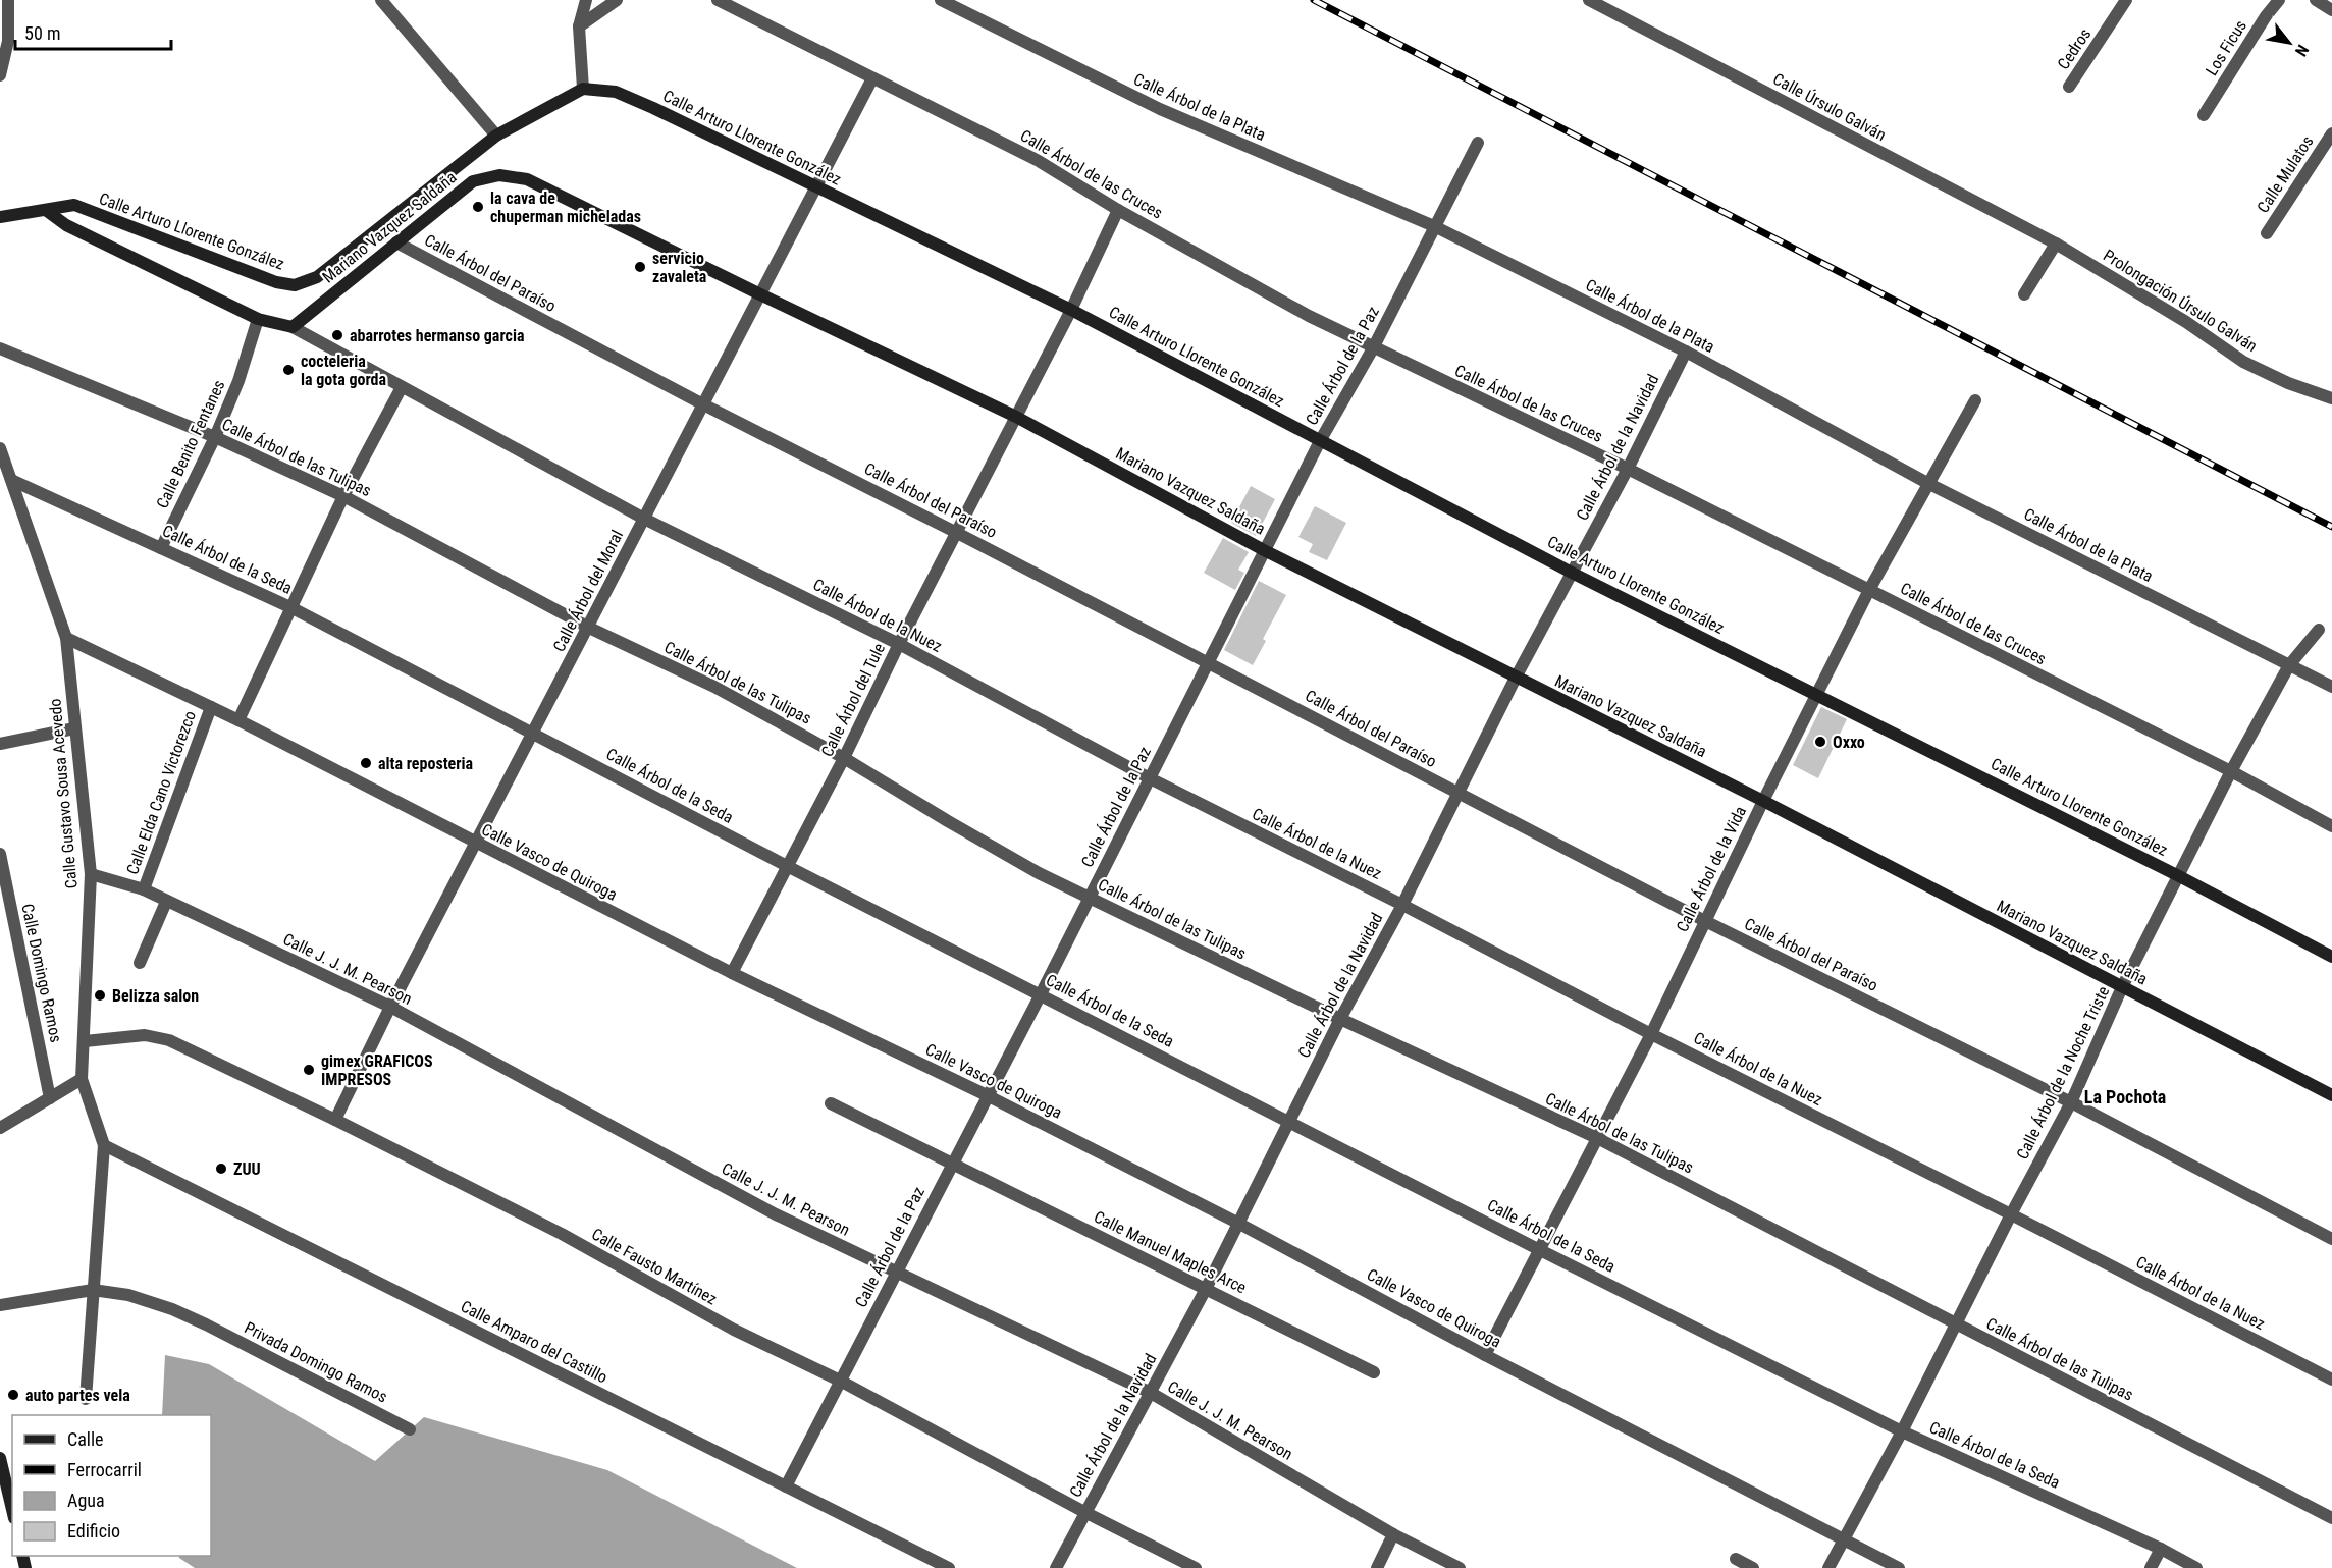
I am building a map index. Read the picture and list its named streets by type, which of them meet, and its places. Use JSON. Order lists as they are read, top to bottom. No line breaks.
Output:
{"streets":{"street":["Los Ficus","Cedros","Calle Árbol de la Plata","Calle Úrsulo Galván","Calle Arturo Llorente González","Calle Árbol de las Cruces","Calle Mulatos","Mariano Vazquez Saldaña","Calle Árbol del Paraíso","Prolongación Úrsulo Galván","Calle Árbol de la Paz","Calle Benito Fentanes","Calle Árbol de la Navidad","Calle Árbol de las Tulipas","Calle Árbol de la Seda","Calle Árbol del Moral","Calle Árbol de la Nuez","Calle Árbol del Tule","Calle Elda Cano Victorezco","Calle Gustavo Sousa Acevedo","Calle Vasco de Quiroga","Calle Árbol de la Vida","Calle J. J. M. Pearson","Calle Domingo Ramos","Calle Árbol de la Noche Triste","Calle Manuel Maples Arce","Calle Fausto Martínez","Calle Amparo del Castillo","Privada Domingo Ramos"]},"crossings":[["Calle Árbol de la Plata","Calle Árbol de la Paz"],["Calle Árbol de la Plata","Calle Árbol de la Navidad"],["Calle Árbol de la Plata","Calle Árbol de la Vida"],["Calle Árbol de la Plata","Calle Árbol de la Noche Triste"],["Calle Úrsulo Galván","Prolongación Úrsulo Galván"],["Calle Arturo Llorente González","Calle Árbol de la Paz"],["Calle Arturo Llorente González","Calle Árbol de la Navidad"],["Calle Arturo Llorente González","Calle Árbol del Moral"],["Calle Arturo Llorente González","Calle Árbol del Tule"],["Calle Arturo Llorente González","Calle Árbol de la Vida"],["Calle Arturo Llorente González","Calle Árbol de la Noche Triste"],["Calle Árbol de las Cruces","Calle Árbol de la Paz"],["Calle Árbol de las Cruces","Calle Árbol de la Navidad"],["Calle Árbol de las Cruces","Calle Árbol del Moral"],["Calle Árbol de las Cruces","Calle Árbol del Tule"],["Calle Árbol de las Cruces","Calle Árbol de la Vida"],["Calle Árbol de las Cruces","Calle Árbol de la Noche Triste"],["Mariano Vazquez Saldaña","Calle Árbol del Paraíso"],["Mariano Vazquez Saldaña","Calle Árbol de la Paz"],["Mariano Vazquez Saldaña","Calle Árbol de la Navidad"],["Mariano Vazquez Saldaña","Calle Árbol del Moral"],["Mariano Vazquez Saldaña","Calle Árbol de la Nuez"],["Mariano Vazquez Saldaña","Calle Árbol del Tule"],["Mariano Vazquez Saldaña","Calle Árbol de la Vida"],["Mariano Vazquez Saldaña","Calle Árbol de la Noche Triste"],["Calle Árbol del Paraíso","Calle Árbol de la Paz"],["Calle Árbol del Paraíso","Calle Árbol de la Navidad"],["Calle Árbol del Paraíso","Calle Árbol del Moral"],["Calle Árbol del Paraíso","Calle Árbol del Tule"],["Calle Árbol del Paraíso","Calle Árbol de la Vida"],["Calle Árbol del Paraíso","Calle Árbol de la Noche Triste"],["Calle Árbol de la Paz","Calle Árbol de las Tulipas"],["Calle Árbol de la Paz","Calle Árbol de la Seda"],["Calle Árbol de la Paz","Calle Árbol de la Nuez"],["Calle Árbol de la Paz","Calle Vasco de Quiroga"],["Calle Árbol de la Paz","Calle J. J. M. Pearson"],["Calle Árbol de la Paz","Calle Manuel Maples Arce"],["Calle Árbol de la Paz","Calle Fausto Martínez"],["Calle Árbol de la Paz","Calle Amparo del Castillo"],["Calle Benito Fentanes","Calle Árbol de las Tulipas"],["Calle Benito Fentanes","Calle Árbol de la Seda"],["Calle Árbol de la Navidad","Calle Árbol de las Tulipas"],["Calle Árbol de la Navidad","Calle Árbol de la Seda"],["Calle Árbol de la Navidad","Calle Árbol de la Nuez"],["Calle Árbol de la Navidad","Calle Vasco de Quiroga"],["Calle Árbol de la Navidad","Calle J. J. M. Pearson"],["Calle Árbol de la Navidad","Calle Manuel Maples Arce"],["Calle Árbol de la Navidad","Calle Fausto Martínez"],["Calle Árbol de las Tulipas","Calle Árbol del Moral"],["Calle Árbol de las Tulipas","Calle Árbol del Tule"],["Calle Árbol de las Tulipas","Calle Árbol de la Vida"],["Calle Árbol de las Tulipas","Calle Árbol de la Noche Triste"],["Calle Árbol de la Seda","Calle Árbol del Moral"],["Calle Árbol de la Seda","Calle Árbol del Tule"],["Calle Árbol de la Seda","Calle Gustavo Sousa Acevedo"],["Calle Árbol de la Seda","Calle Árbol de la Vida"],["Calle Árbol de la Seda","Calle Árbol de la Noche Triste"],["Calle Árbol del Moral","Calle Árbol de la Nuez"],["Calle Árbol del Moral","Calle Vasco de Quiroga"],["Calle Árbol del Moral","Calle J. J. M. Pearson"],["Calle Árbol del Moral","Calle Fausto Martínez"],["Calle Árbol de la Nuez","Calle Árbol del Tule"],["Calle Árbol de la Nuez","Calle Árbol de la Vida"],["Calle Árbol de la Nuez","Calle Árbol de la Noche Triste"],["Calle Árbol del Tule","Calle Vasco de Quiroga"],["Calle Elda Cano Victorezco","Calle Vasco de Quiroga"],["Calle Elda Cano Victorezco","Calle J. J. M. Pearson"],["Calle Gustavo Sousa Acevedo","Calle Vasco de Quiroga"],["Calle Gustavo Sousa Acevedo","Calle J. J. M. Pearson"],["Calle Gustavo Sousa Acevedo","Calle Fausto Martínez"],["Calle Gustavo Sousa Acevedo","Calle Amparo del Castillo"],["Calle Gustavo Sousa Acevedo","Privada Domingo Ramos"],["Calle Vasco de Quiroga","Calle Árbol de la Vida"],["Calle Vasco de Quiroga","Calle Árbol de la Noche Triste"]],"districts":["La Pochota"],"places":["la cava de chuperman micheladas","servicio zavaleta","abarrotes hermanso garcia","cocteleria la gota gorda","Oxxo","alta reposteria","Belizza salon","gimex GRAFICOS IMPRESOS","ZUU","auto partes vela"],"legend":["Calle","Ferrocarril","Agua","Edificio"],"scale_bar":"50 m","north":"bottom right"}
